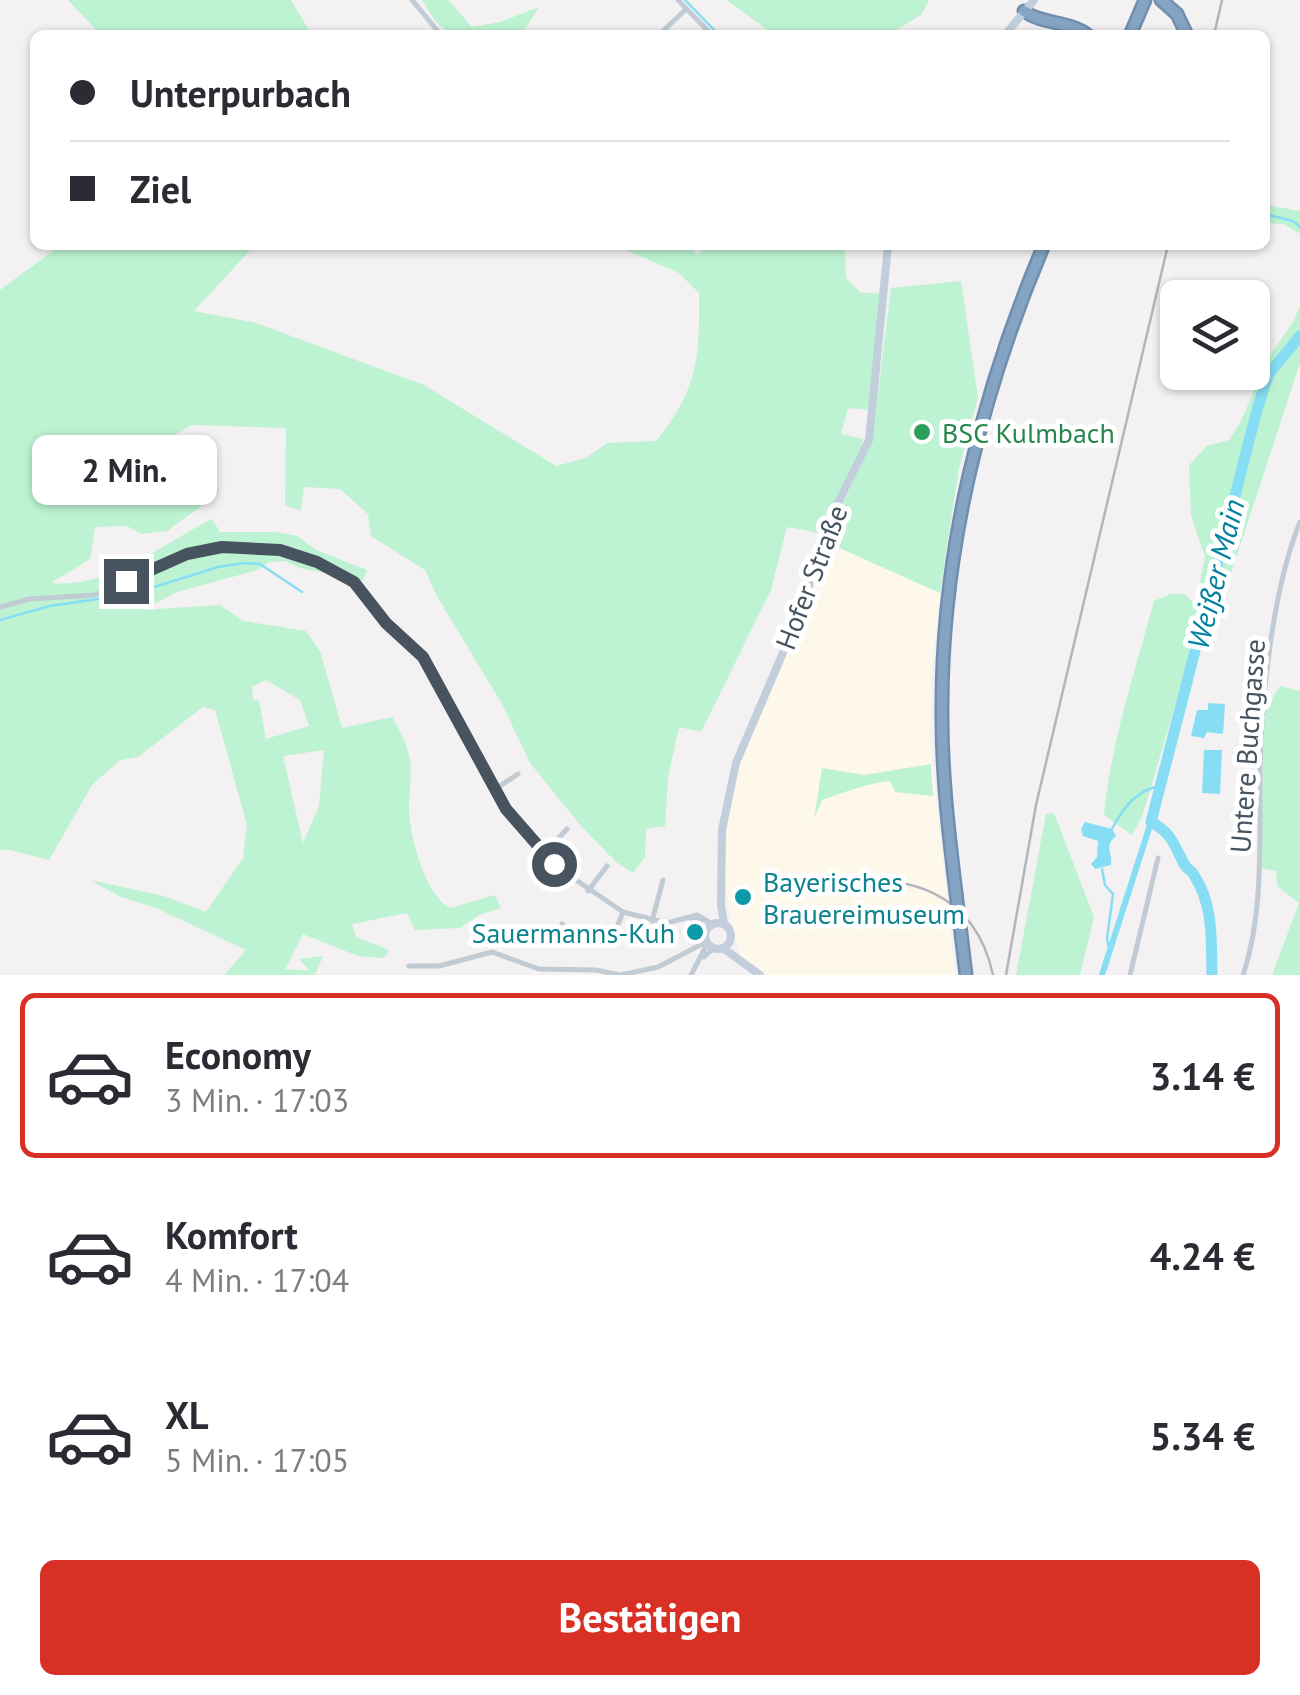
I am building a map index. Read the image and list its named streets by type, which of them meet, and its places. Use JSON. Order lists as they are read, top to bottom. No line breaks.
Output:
{"streets":{"street":["Hofer Straße","Untere Buchgasse"]},"water":["Weißer Main"],"places":["BSC Kulmbach","Bayerisches Brauereimuseum","Sauermanns-Kuh"],"page":{"banner":["Unterpurbach","Ziel"],"bubble":"2 Min.","list":[{"name":"Economy","note":"3 Min. · 17:03","value":"3.14 €"},{"name":"Komfort","note":"4 Min. · 17:04","value":"4.24 €"},{"name":"XL","note":"5 Min. · 17:05","value":"5.34 €"}],"buttons":"Bestätigen"}}
